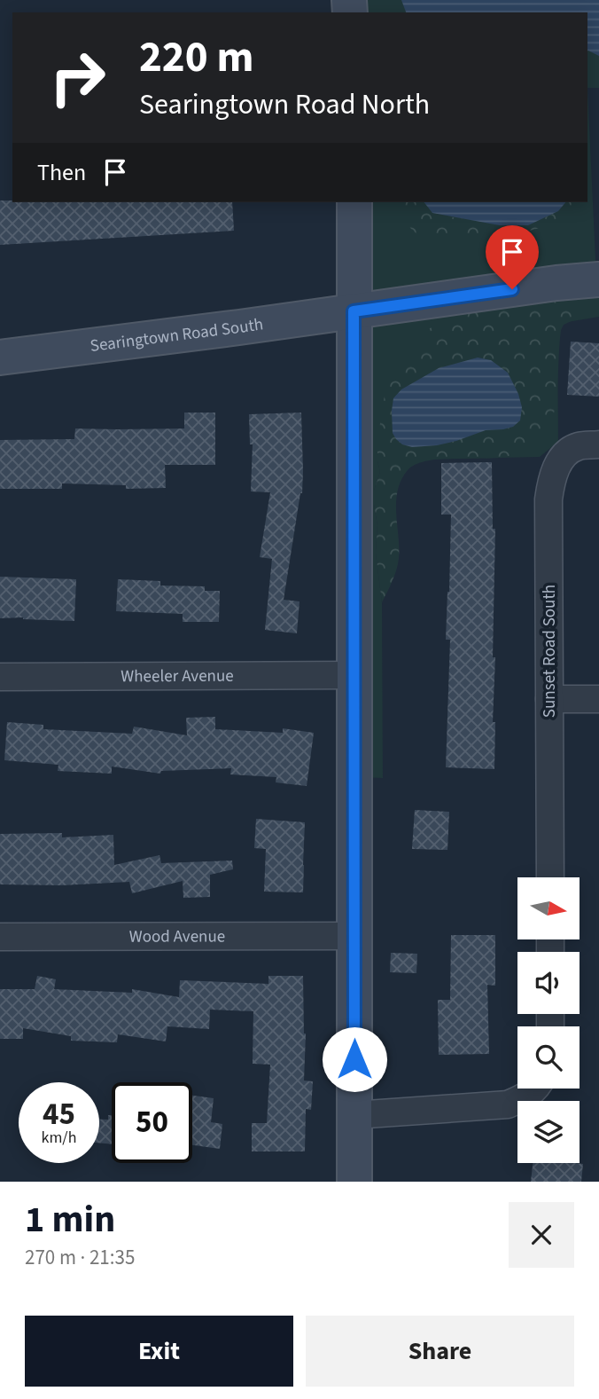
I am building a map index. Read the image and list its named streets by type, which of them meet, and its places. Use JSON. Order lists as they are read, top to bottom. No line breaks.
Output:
{"streets":{"main road":["Searingtown Road South"],"street":["Sunset Road South","Wheeler Avenue","Wood Avenue"]},"north":"right","page":{"turn":["220 m","Searingtown Road North"],"then":"Then","speed":"45 km/h","limit":"50","heading":["1 min","270 m · 21:35"],"buttons":["Exit","Share"]}}
